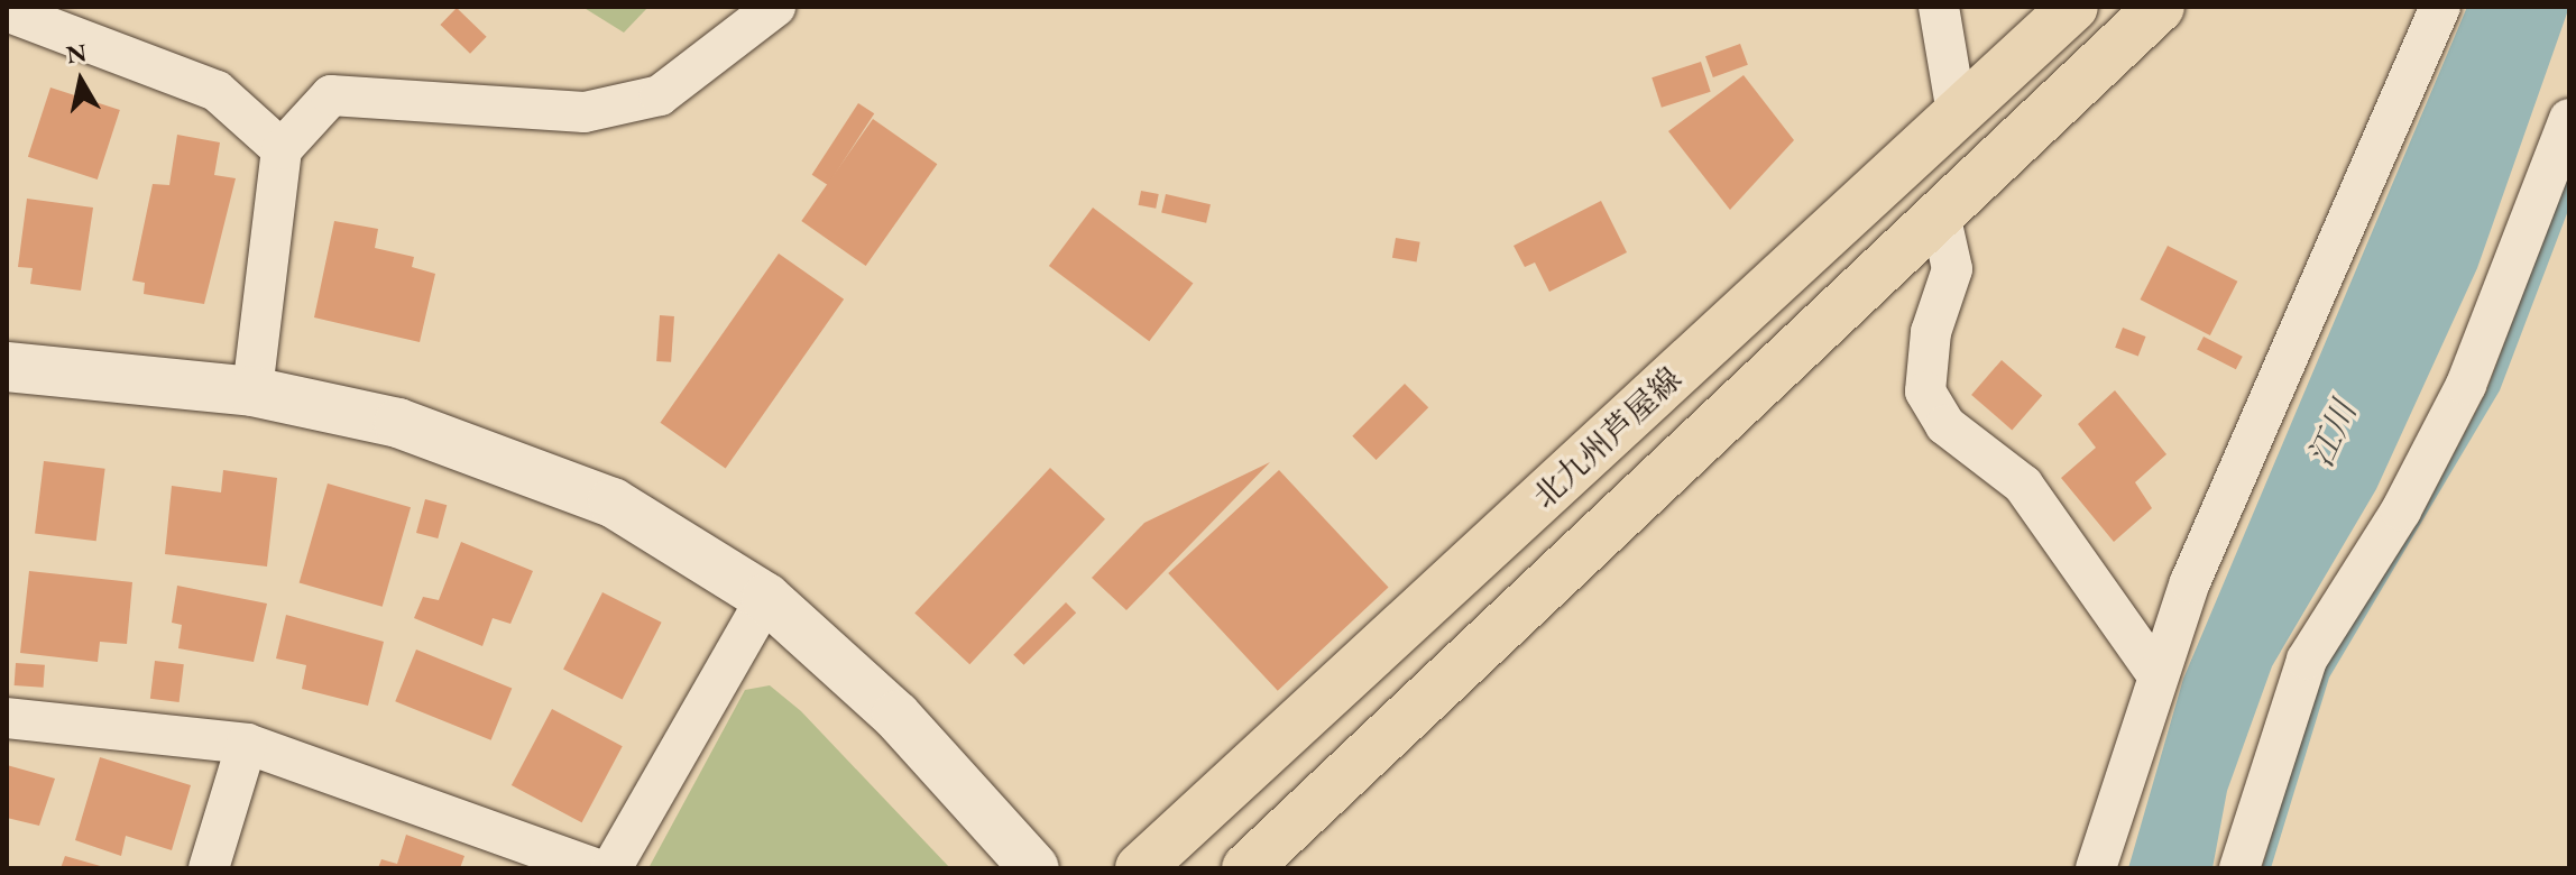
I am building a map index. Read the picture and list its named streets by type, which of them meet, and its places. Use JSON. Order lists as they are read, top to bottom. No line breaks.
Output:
{"streets":{"main road":["北九州芦屋線"]},"water":["江川"],"north":"top"}
